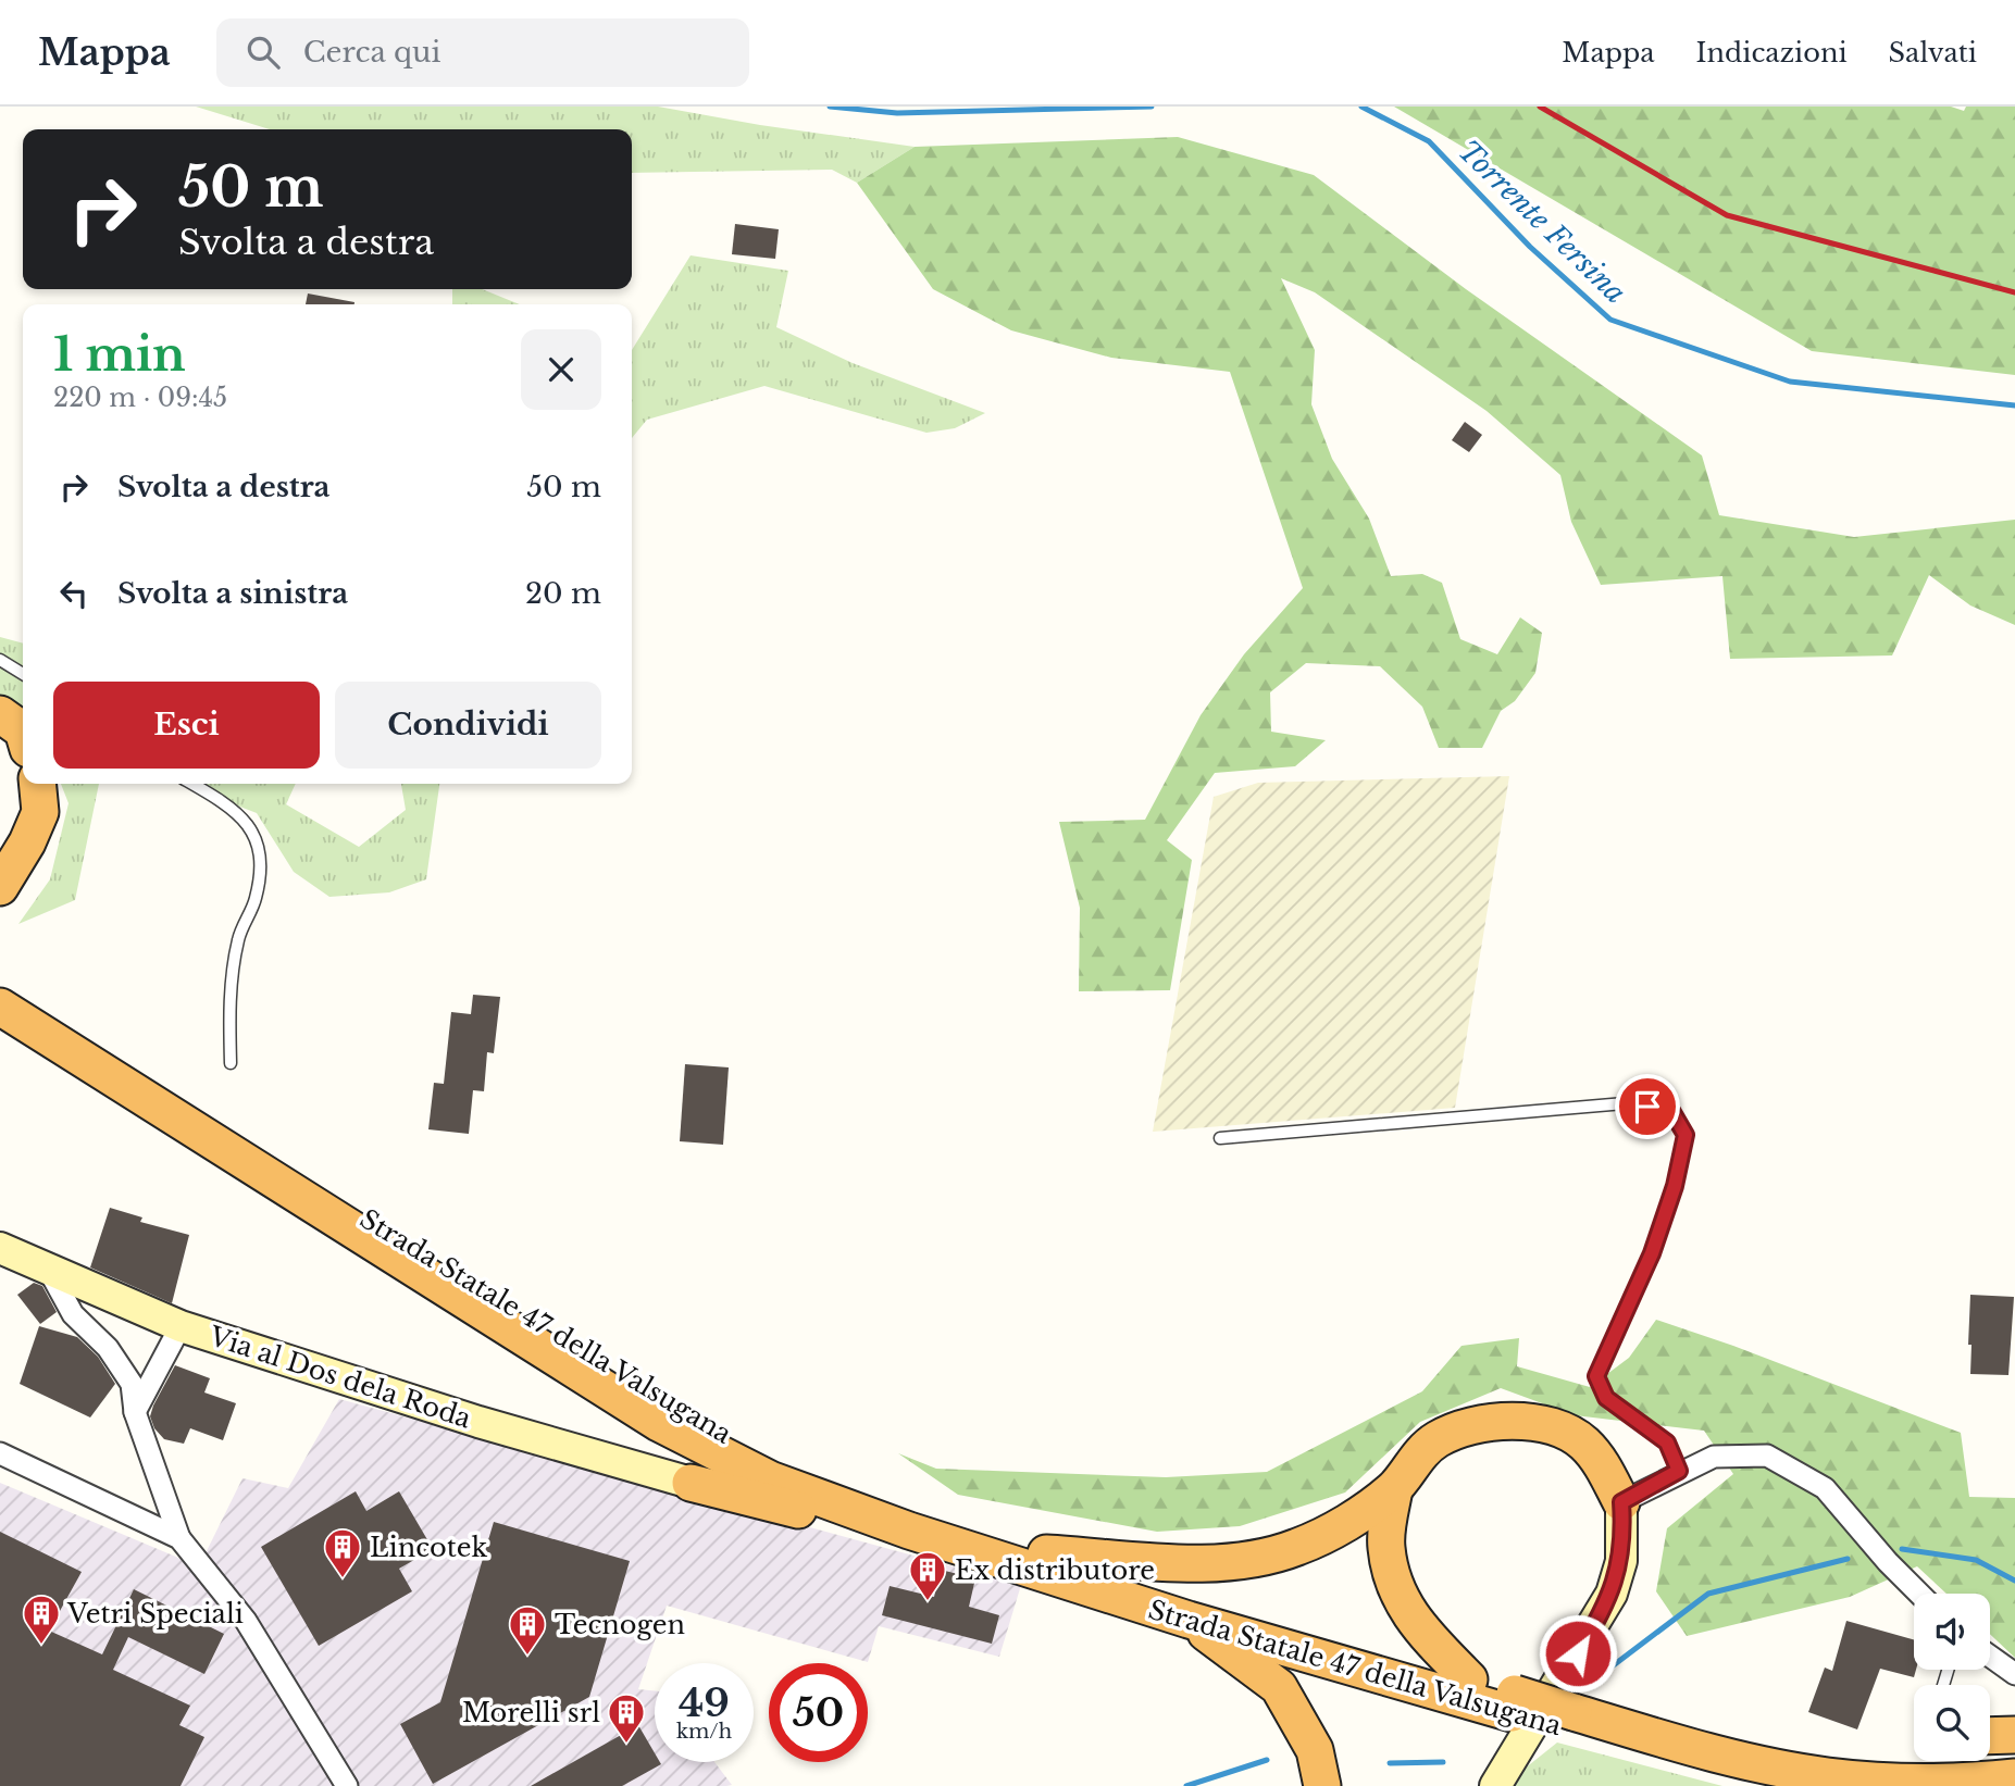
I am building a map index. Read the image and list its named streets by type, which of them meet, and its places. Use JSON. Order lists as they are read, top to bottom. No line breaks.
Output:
{"streets":{"highway":["Strada Statale 47 della Valsugana"],"main road":["Via al Dos dela Roda"]},"water":["Torrente Fersina"],"places":{"building":["Lincotek","Ex distributore","Vetri Speciali","Tecnogen","Morelli srl"]},"page":{"header":"Mappa","search":"Cerca qui","nav":["Mappa","Indicazioni","Salvati"],"turn":["50 m","Svolta a destra"],"heading":["1 min","220 m · 09:45"],"list":[{"name":"Svolta a destra","value":"50 m"},{"name":"Svolta a sinistra","value":"20 m"}],"buttons":["Esci","Condividi"],"speed":"49 km/h","limit":"50"}}
